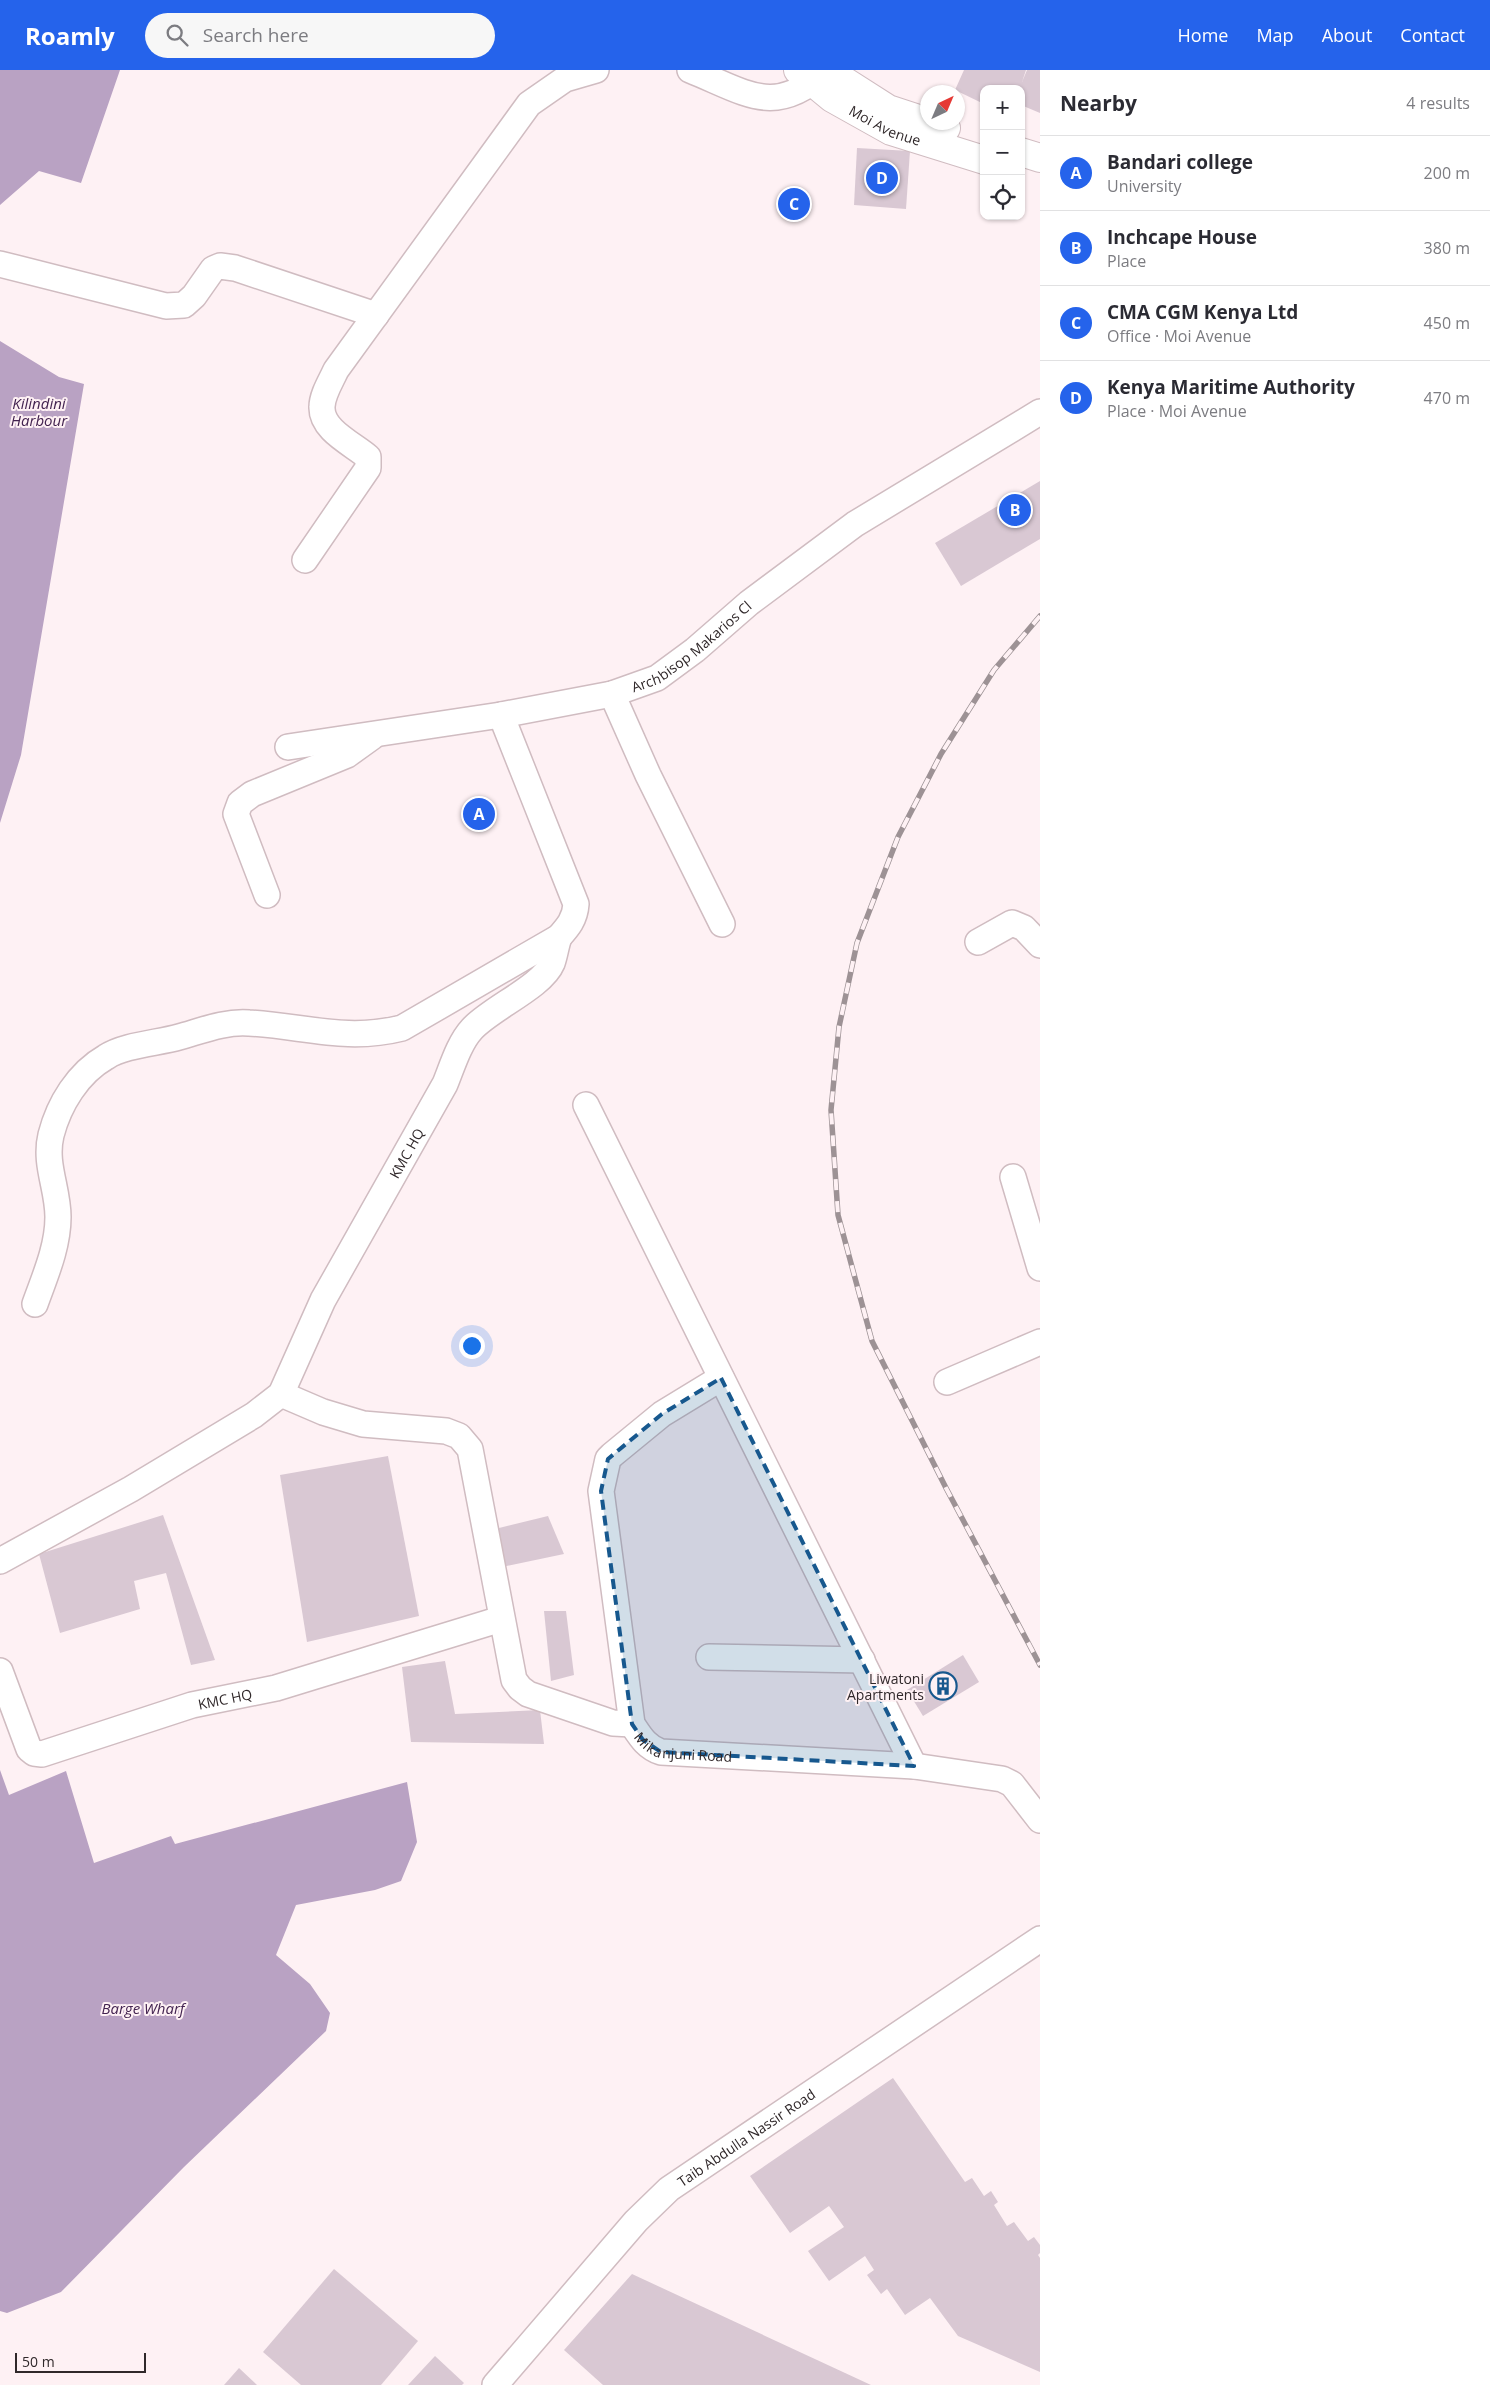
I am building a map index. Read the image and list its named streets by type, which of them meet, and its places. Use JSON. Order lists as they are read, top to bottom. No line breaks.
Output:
{"streets":{"main road":["Moi Avenue"],"street":["Archbisop Makarios Cl","KMC HQ","Mikanjuni Road","Taib Abdulla Nassir Road"]},"water":["Kilindini Harbour","Barge Wharf"],"places":{"building":["Liwatoni Apartments"]},"scale_bar":"50 m","north":"top right","page":{"header":"Roamly","search":"Search here","nav":["Home","Map","About","Contact"],"heading":["Nearby","4 results"],"map_buttons":["+","−"],"list":[{"mark":"A","name":"Bandari college","note":"University","value":"200 m"},{"mark":"B","name":"Inchcape House","note":"Place","value":"380 m"},{"mark":"C","name":"CMA CGM Kenya Ltd","note":"Office · Moi Avenue","value":"450 m"},{"mark":"D","name":"Kenya Maritime Authority","note":"Place · Moi Avenue","value":"470 m"}],"pins":["D","C","B","A"],"scale":"50 m"}}
